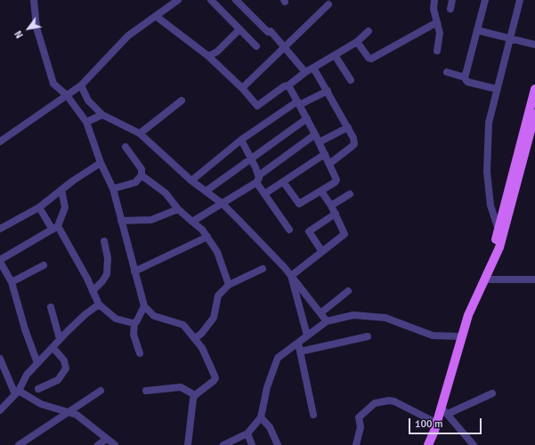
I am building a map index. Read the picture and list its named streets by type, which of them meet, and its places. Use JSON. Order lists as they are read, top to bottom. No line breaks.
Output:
{"scale_bar":"100 m","north":"bottom left"}
